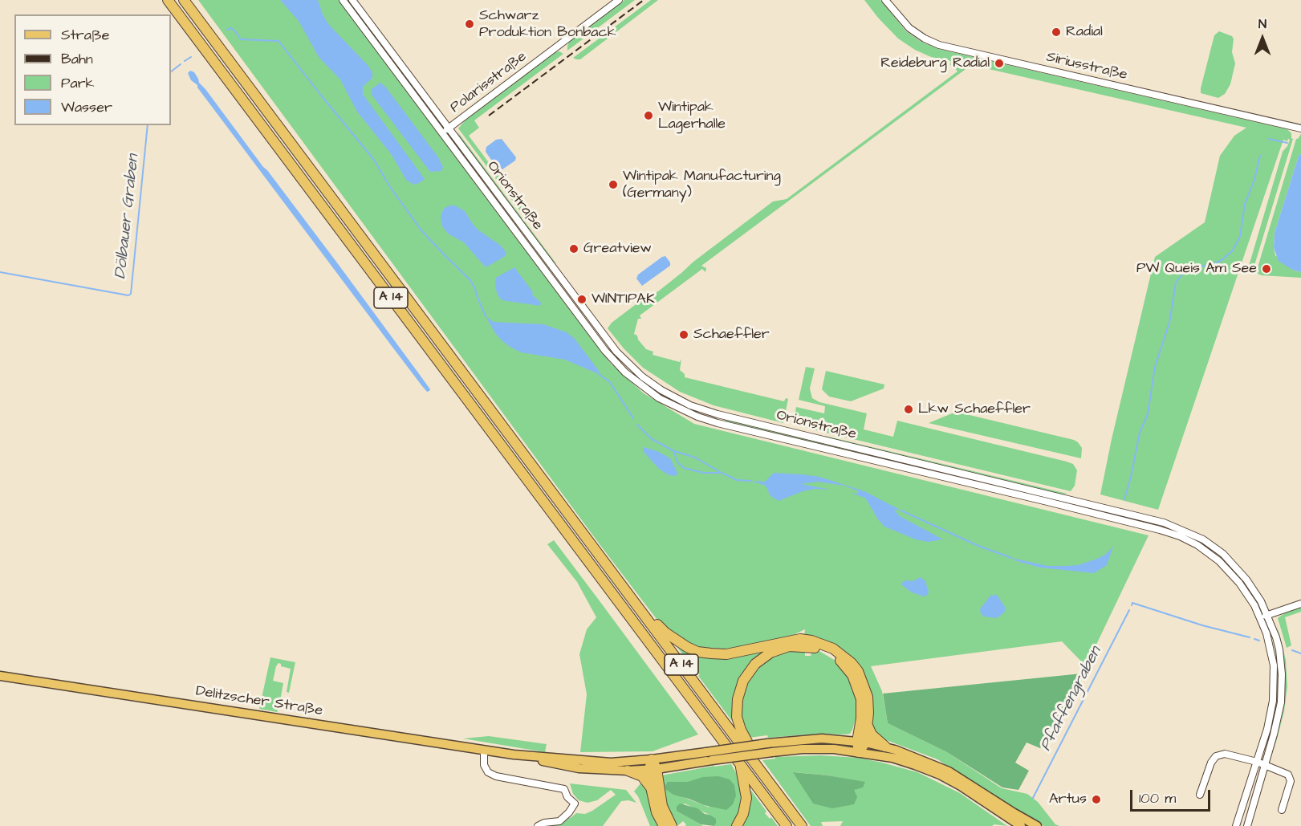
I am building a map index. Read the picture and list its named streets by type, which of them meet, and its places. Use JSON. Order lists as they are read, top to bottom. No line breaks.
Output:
{"streets":{"highway":["A 14"],"main road":["Delitzscher Straße"],"street":["Siriusstraße","Polarisstraße","Orionstraße"]},"crossings":[["Polarisstraße","Orionstraße"]],"water":["Dölbauer Graben","Pfaffengraben"],"places":["Schwarz Produktion Bonback","Radial","Reideburg Radial","Wintipak Lagerhalle","Wintipak Manufacturing (Germany)","Greatview","PW Queis Am See","WINTIPAK","Schaeffler","Lkw Schaeffler","Artus"],"legend":["Straße","Bahn","Park","Wasser"],"scale_bar":"100 m","north":"top"}
